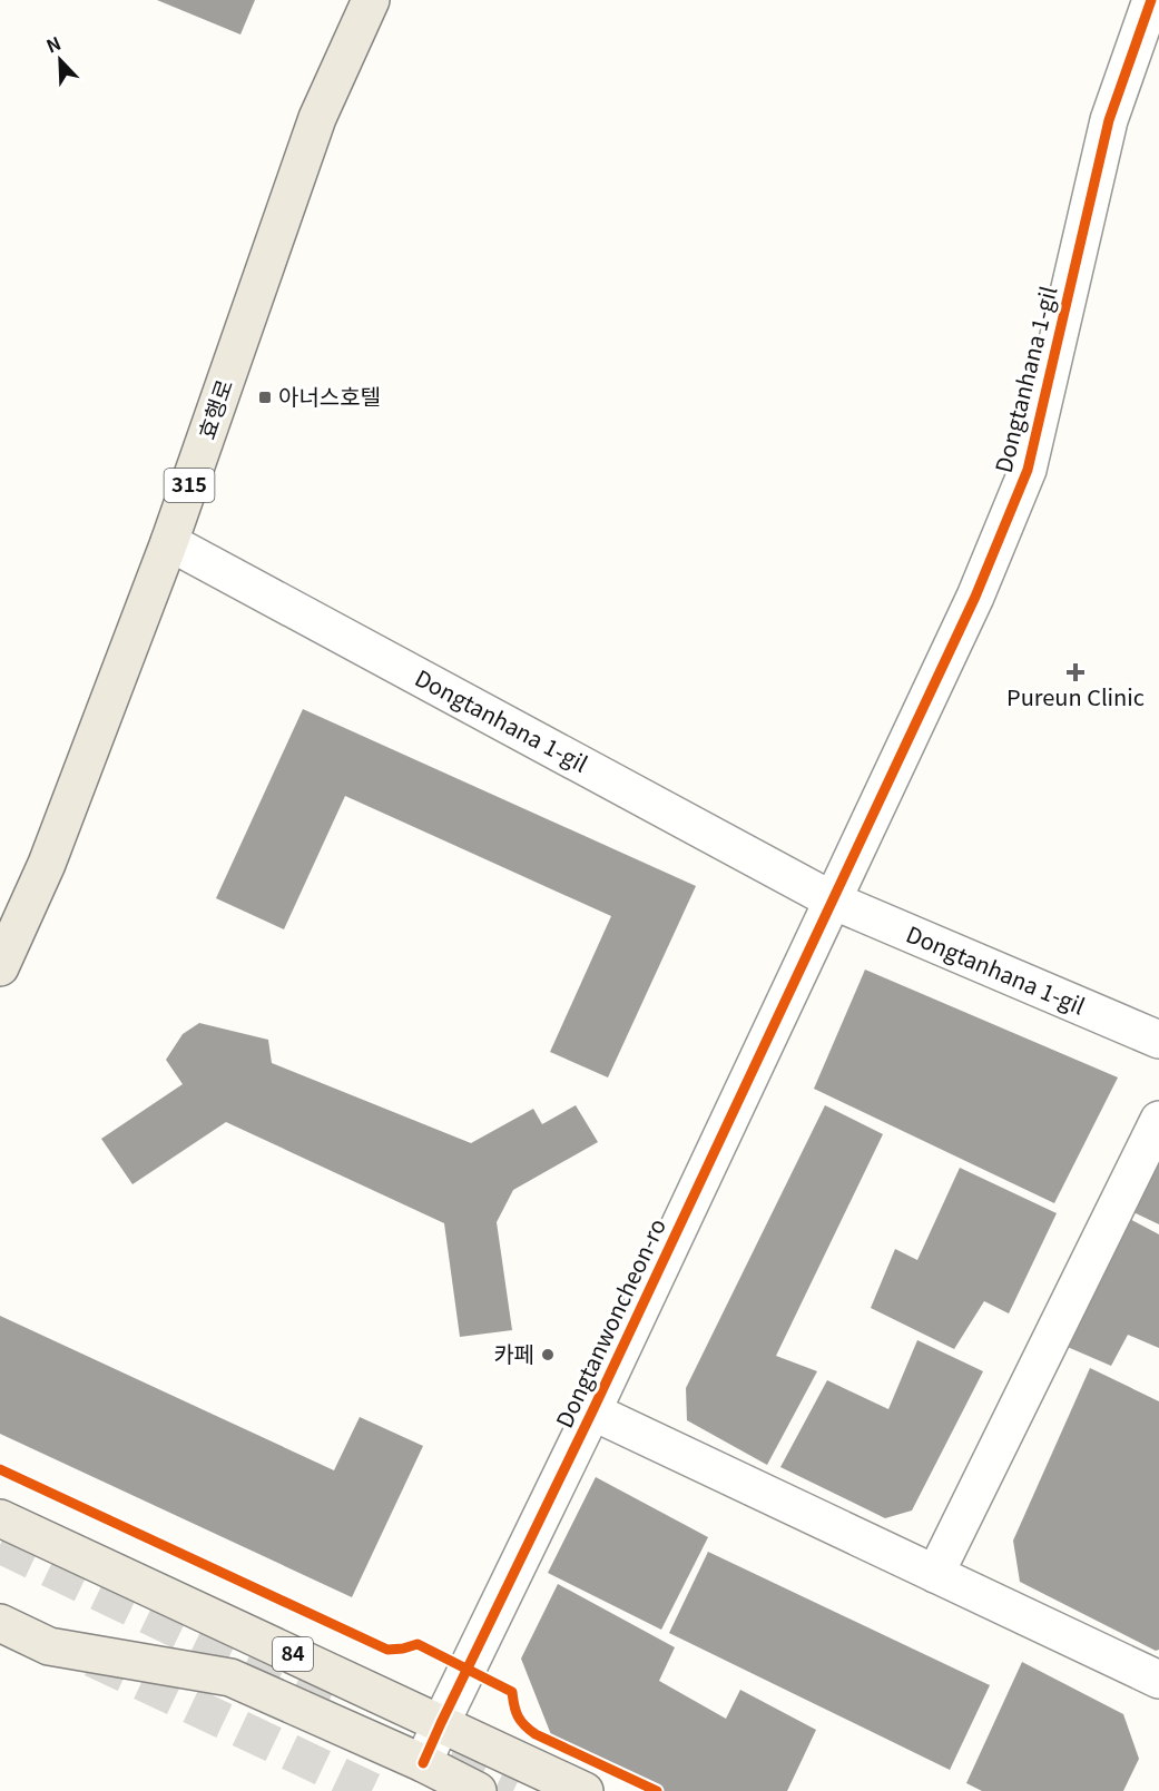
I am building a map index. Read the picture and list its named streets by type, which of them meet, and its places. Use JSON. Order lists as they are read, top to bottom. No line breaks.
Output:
{"streets":{"main road":["효행로","315","84"],"street":["Dongtanhana 1-gil","Dongtanwoncheon-ro"]},"crossings":[["Dongtanhana 1-gil","효행로"],["Dongtanhana 1-gil","Dongtanwoncheon-ro"],["Dongtanwoncheon-ro","84"]],"places":{"transit":["아너스호텔"],"health":["Pureun Clinic"],"other":["카페"]},"north":"top left"}
